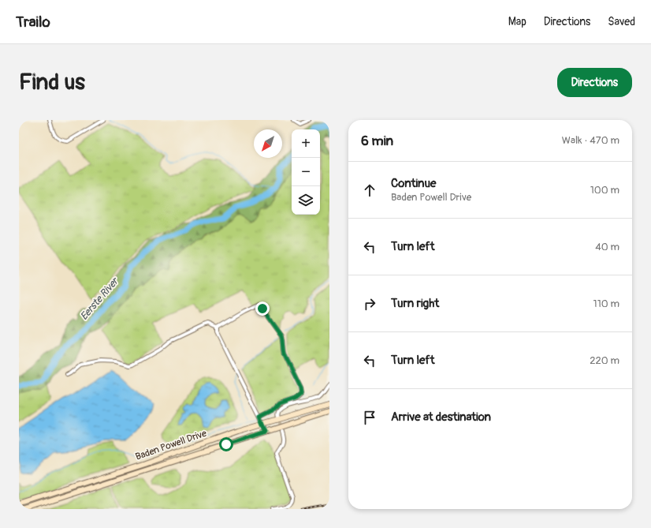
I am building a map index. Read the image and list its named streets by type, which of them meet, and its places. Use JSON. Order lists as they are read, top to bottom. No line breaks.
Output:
{"streets":{"main road":["Baden Powell Drive"]},"water":["Eerste River"],"north":"bottom left","page":{"header":"Trailo","nav":["Map","Directions","Saved"],"buttons":"Directions","title":"Find us","heading":["6 min","Walk · 470 m"],"map_buttons":["+","−"],"list":[["Continue","Baden Powell Drive","100 m"],["Turn left","40 m"],["Turn right","110 m"],["Turn left","220 m"],"Arrive at destination"]}}
